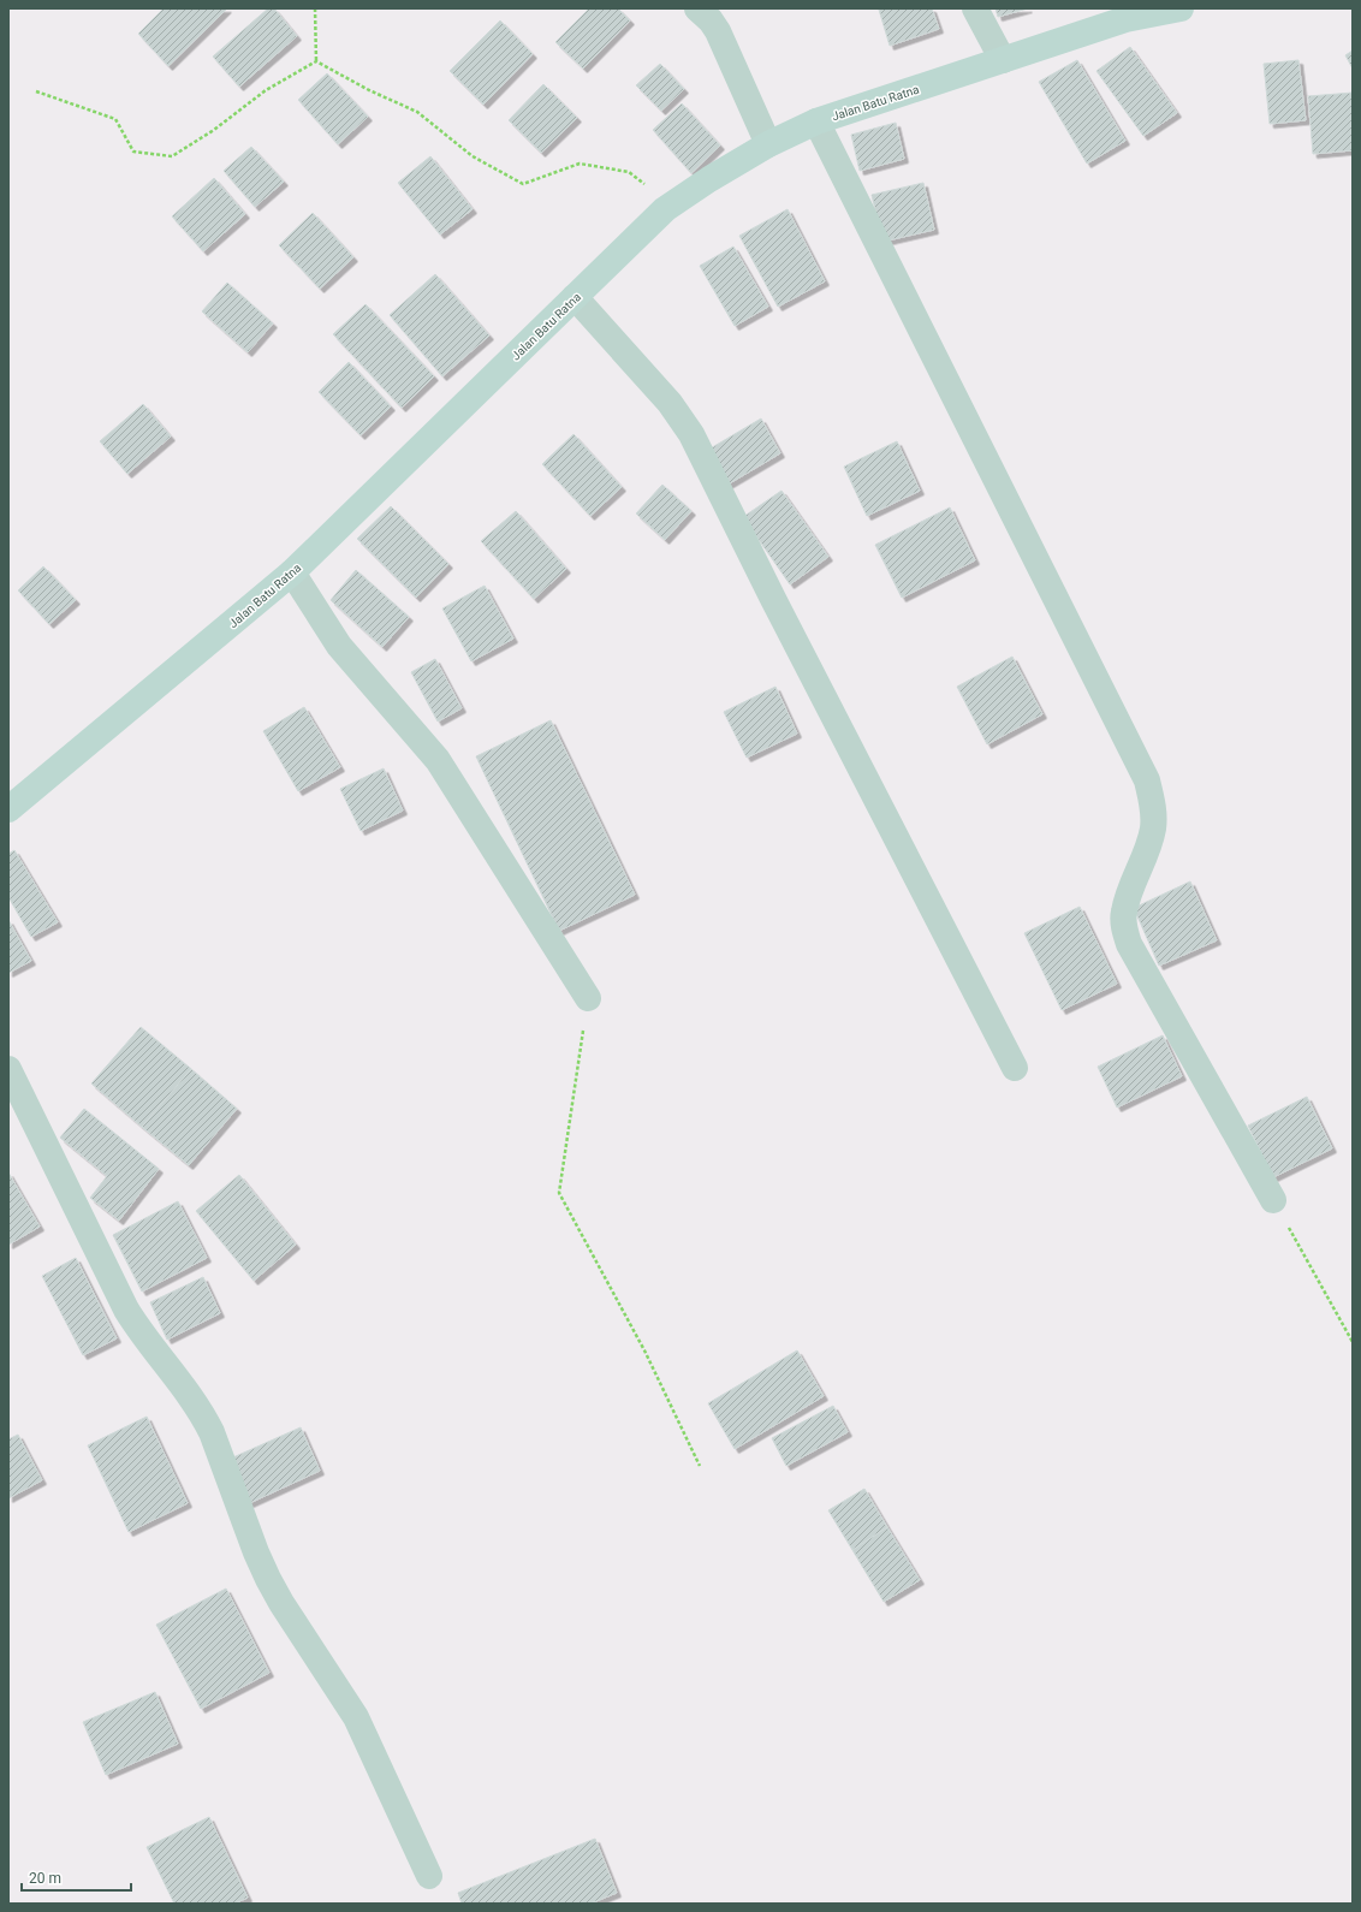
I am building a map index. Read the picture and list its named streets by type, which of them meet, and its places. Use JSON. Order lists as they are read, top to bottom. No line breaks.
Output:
{"streets":{"street":["Jalan Batu Ratna"]},"scale_bar":"20 m"}
